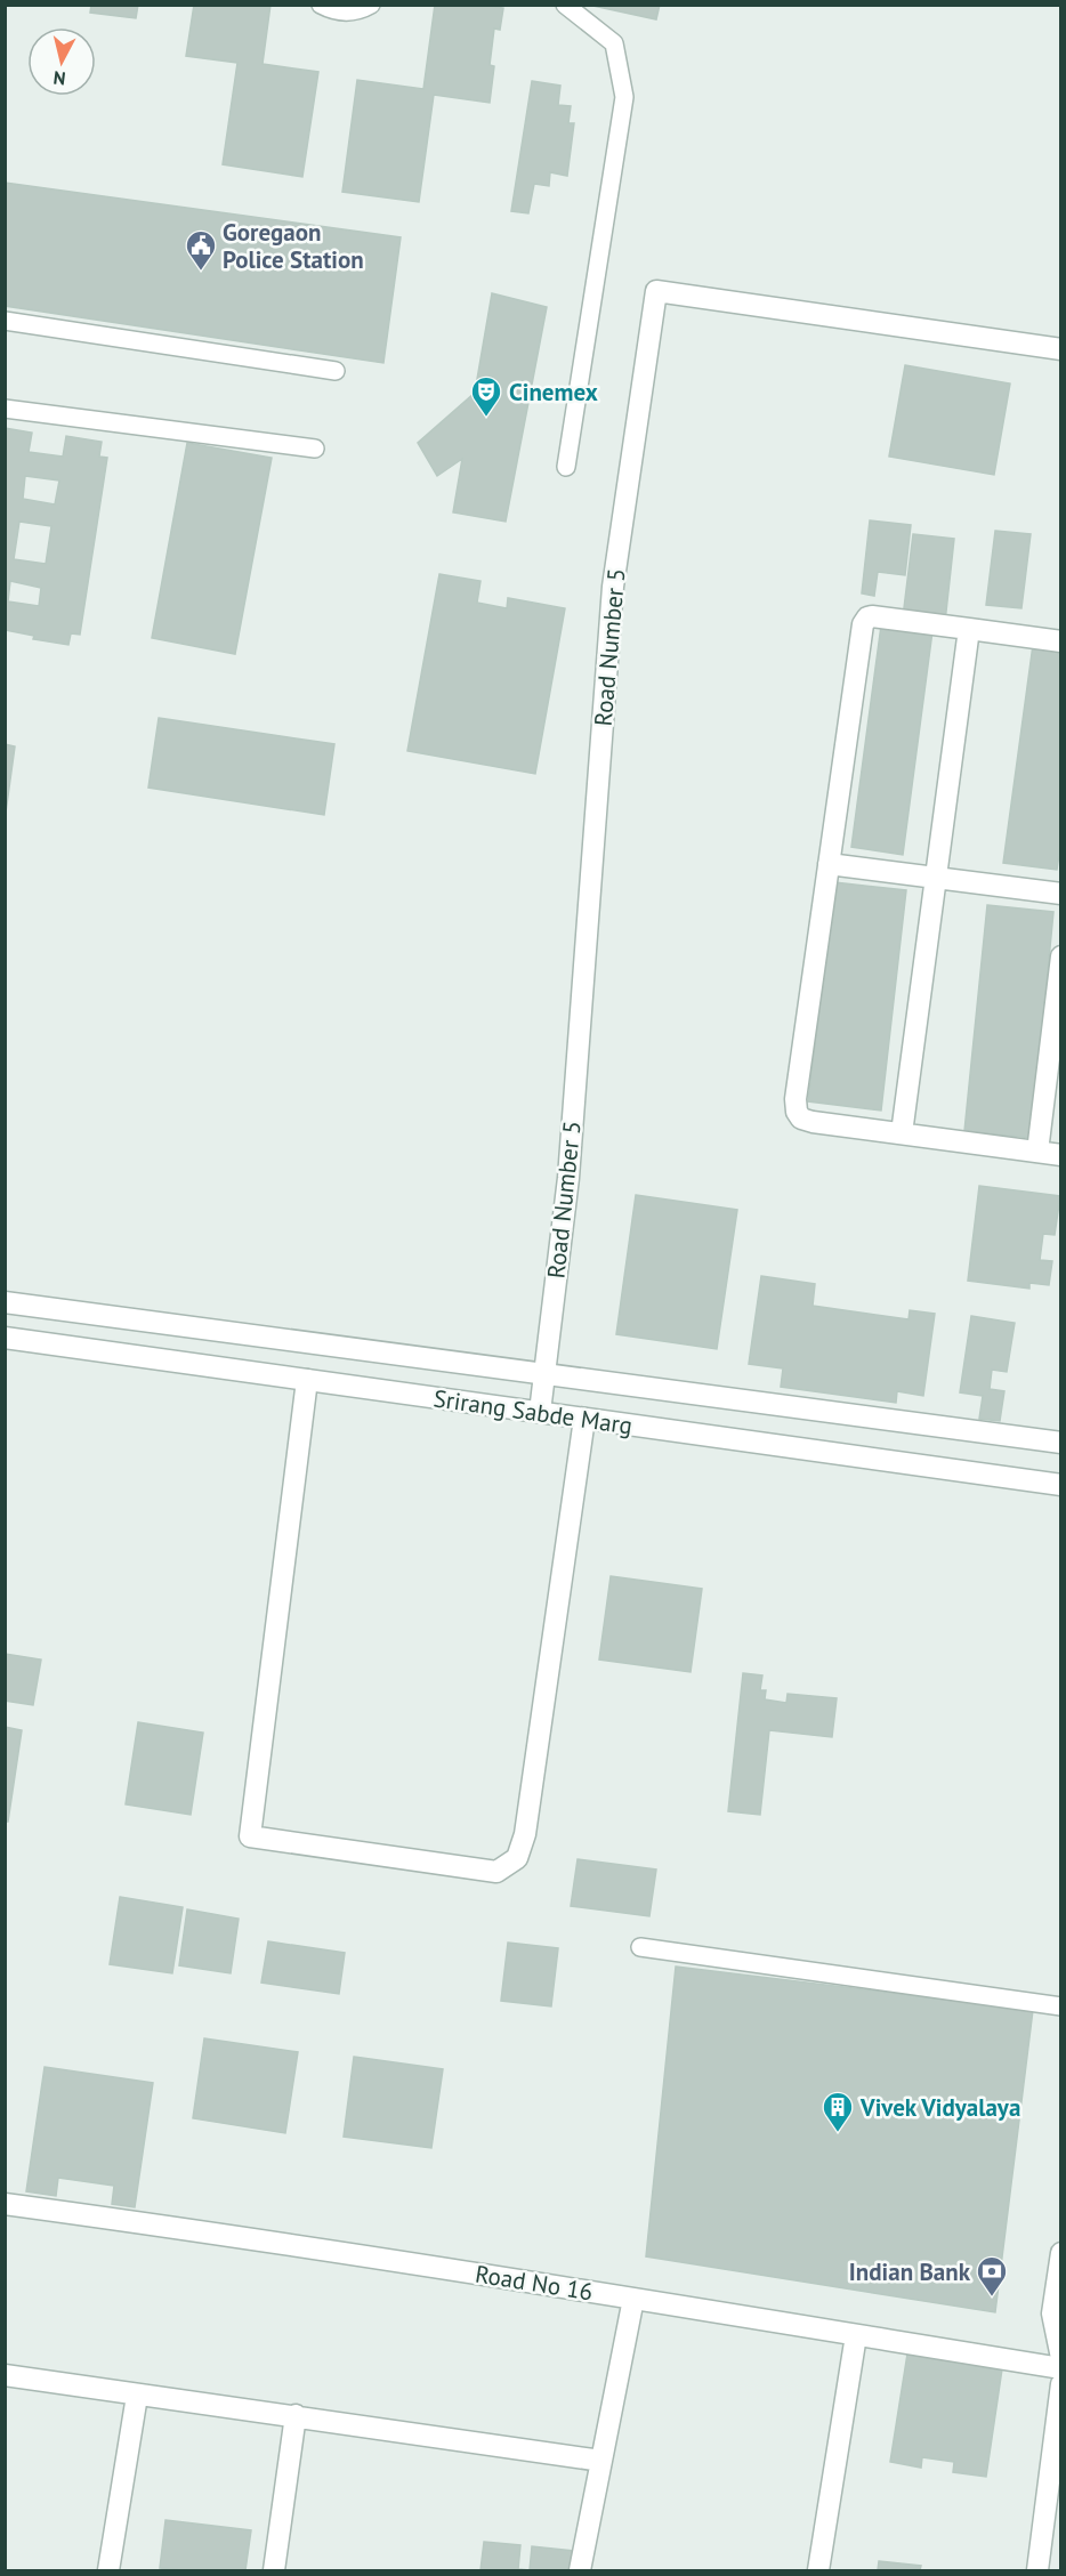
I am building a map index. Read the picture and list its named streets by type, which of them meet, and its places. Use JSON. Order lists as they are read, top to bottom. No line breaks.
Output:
{"streets":{"street":["Road Number 5","Srirang Sabde Marg","Road No 16"]},"crossings":[["Road Number 5","Srirang Sabde Marg"]],"places":{"public building":["Goregaon Police Station"],"theatre":["Cinemex"],"building":["Vivek Vidyalaya"],"bank":["Indian Bank"]},"north":"bottom"}
